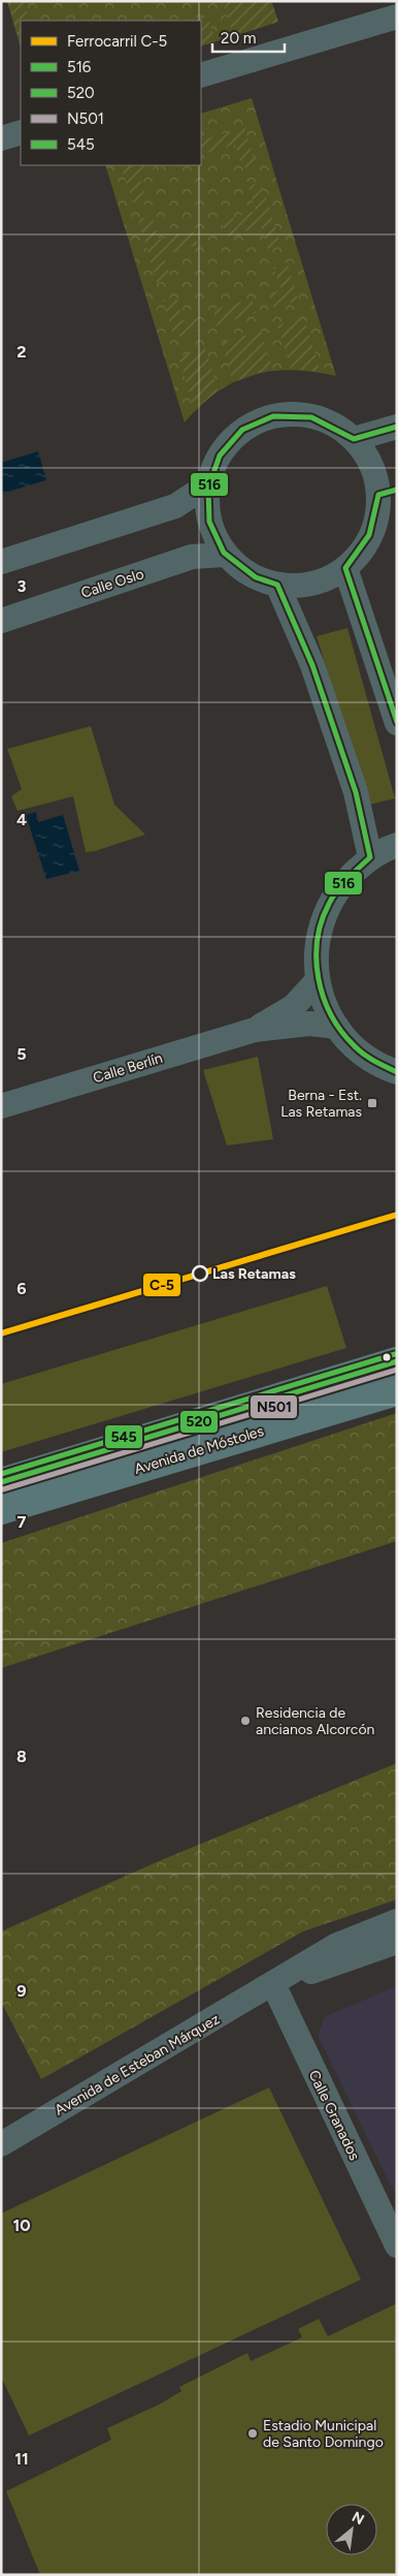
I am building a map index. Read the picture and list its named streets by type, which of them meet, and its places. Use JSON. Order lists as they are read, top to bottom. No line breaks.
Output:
{"streets":{"main road":["Avenida de Móstoles"],"street":["Calle Oslo","Calle Berlín","Avenida de Esteban Márquez","Calle Granados"]},"crossings":[["Avenida de Esteban Márquez","Calle Granados"]],"places":{"transit":["Berna - Est. Las Retamas"],"other":["Las Retamas","Residencia de ancianos Alcorcón","Estadio Municipal de Santo Domingo"]},"lines":["transit line 516","rail line C-5","transit line 545","transit line 520","transit line N501"],"legend":["Ferrocarril C-5","516","520","N501","545"],"scale_bar":"20 m","north":"top right","grid":{"rows":["2","3","4","5","6","7","8","9","10","11"]}}
